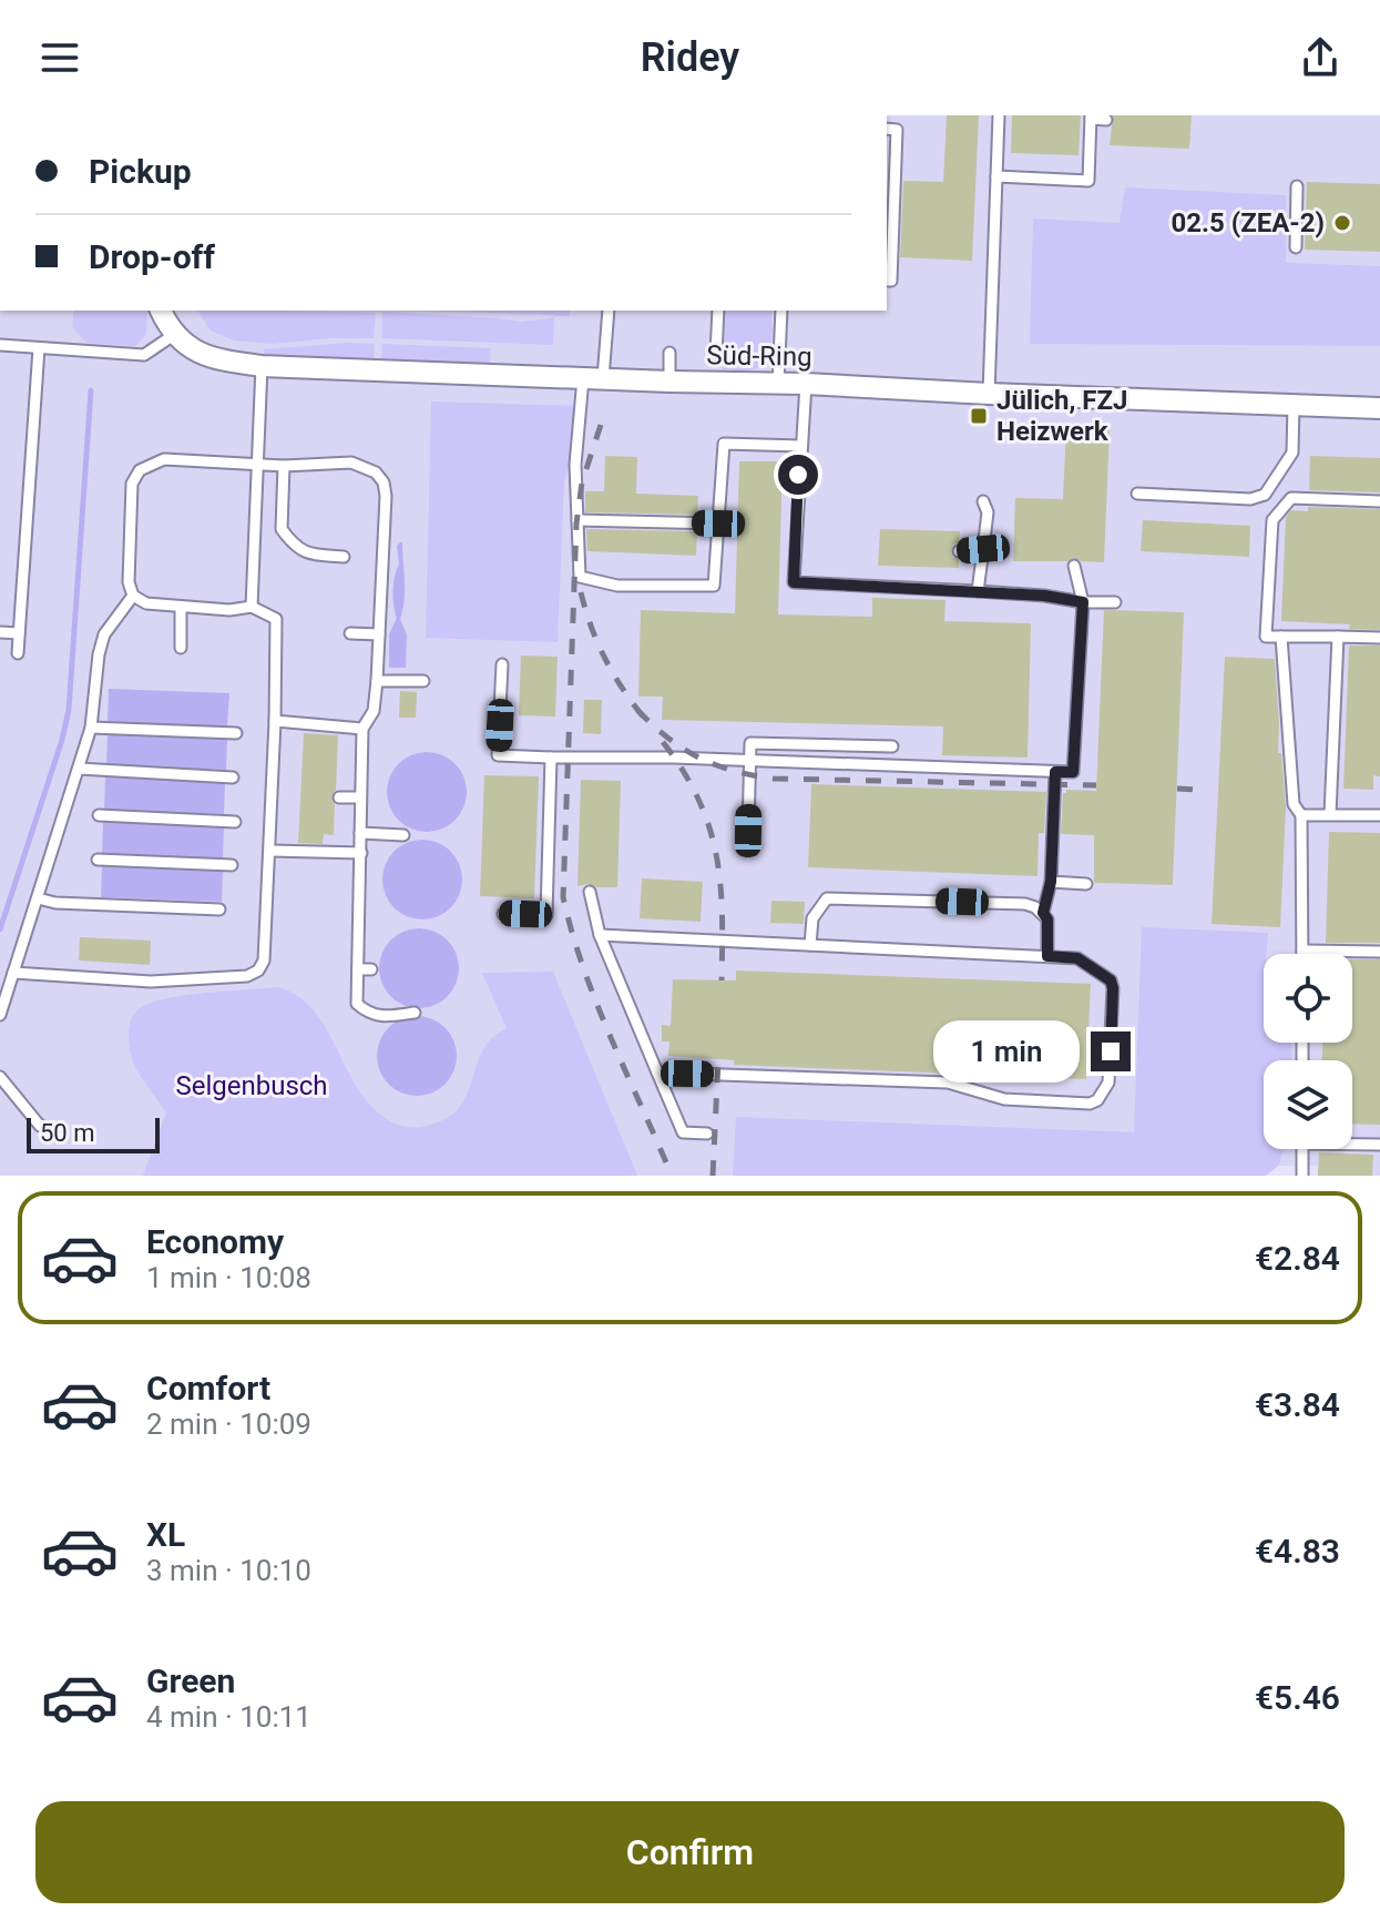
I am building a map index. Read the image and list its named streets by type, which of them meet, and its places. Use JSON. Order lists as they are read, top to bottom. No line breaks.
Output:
{"streets":{"street":["Süd-Ring"]},"parks":["Selgenbusch"],"places":{"other":["02.5 (ZEA-2)"],"transit":["Jülich, FZJ Heizwerk"]},"scale_bar":"50 m","page":{"header":"Ridey","banner":["Pickup","Drop-off"],"bubble":"1 min","scale":"50 m","list":[{"name":"Economy","note":"1 min · 10:08","value":"€2.84"},{"name":"Comfort","note":"2 min · 10:09","value":"€3.84"},{"name":"XL","note":"3 min · 10:10","value":"€4.83"},{"name":"Green","note":"4 min · 10:11","value":"€5.46"}],"buttons":"Confirm"}}
